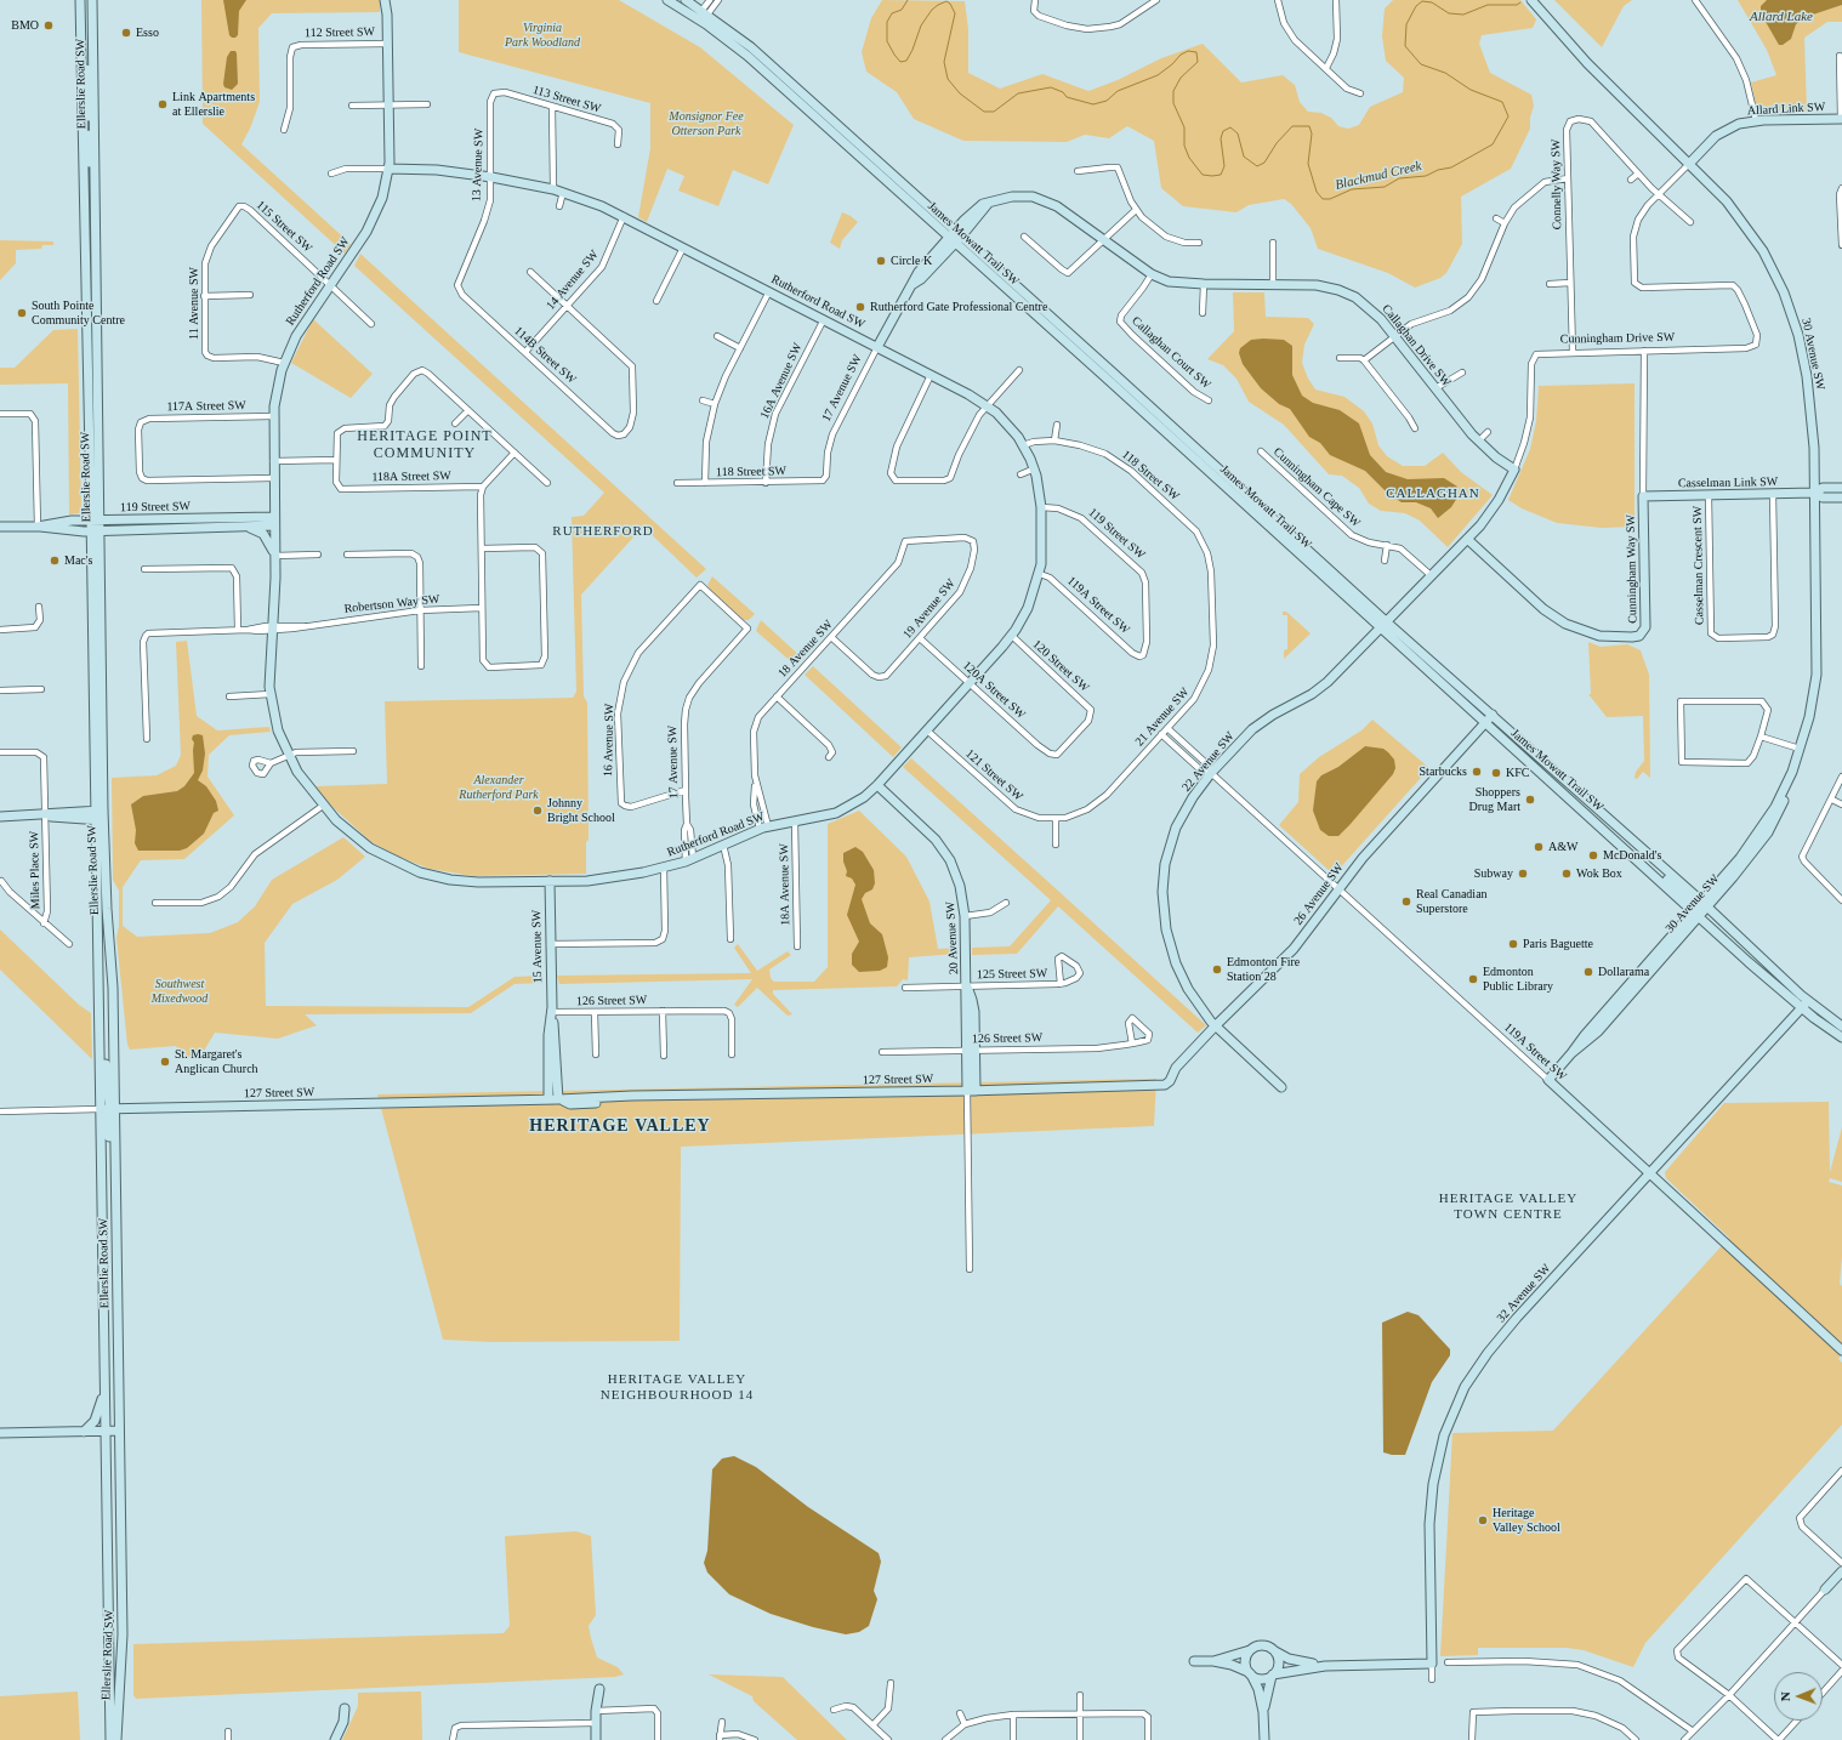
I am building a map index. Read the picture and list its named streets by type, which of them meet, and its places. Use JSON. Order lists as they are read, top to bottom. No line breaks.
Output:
{"streets":{"street":["112 Street SW","Ellerslie Road SW","113 Street SW","Allard Link SW","13 Avenue SW","Connelly Way SW","115 Street SW","James Mowatt Trail SW","14 Avenue SW","Rutherford Road SW","11 Avenue SW","Cunningham Drive SW","Callaghan Drive SW","Callaghan Court SW","30 Avenue SW","114B Street SW","16A Avenue SW","17 Avenue SW","117A Street SW","118 Street SW","118A Street SW","Casselman Link SW","Cunningham Cape SW","119 Street SW","Casselman Crescent SW","Cunningham Way SW","Robertson Way SW","119A Street SW","19 Avenue SW","18 Avenue SW","120 Street SW","120A Street SW","21 Avenue SW","16 Avenue SW","22 Avenue SW","121 Street SW","Miles Place SW","18A Avenue SW","26 Avenue SW","20 Avenue SW","15 Avenue SW","125 Street SW","126 Street SW","127 Street SW","32 Avenue SW"]},"crossings":[["112 Street SW","Rutherford Road SW"],["Ellerslie Road SW","119 Street SW"],["Ellerslie Road SW","127 Street SW"],["113 Street SW","13 Avenue SW"],["Allard Link SW","Cunningham Drive SW"],["Allard Link SW","30 Avenue SW"],["13 Avenue SW","Rutherford Road SW"],["13 Avenue SW","114B Street SW"],["Connelly Way SW","Cunningham Drive SW"],["115 Street SW","Rutherford Road SW"],["115 Street SW","11 Avenue SW"],["James Mowatt Trail SW","Cunningham Drive SW"],["James Mowatt Trail SW","Callaghan Drive SW"],["James Mowatt Trail SW","30 Avenue SW"],["James Mowatt Trail SW","17 Avenue SW"],["James Mowatt Trail SW","22 Avenue SW"],["James Mowatt Trail SW","26 Avenue SW"],["James Mowatt Trail SW","32 Avenue SW"],["14 Avenue SW","Rutherford Road SW"],["14 Avenue SW","114B Street SW"],["Rutherford Road SW","11 Avenue SW"],["Rutherford Road SW","16A Avenue SW"],["Rutherford Road SW","17 Avenue SW"],["Rutherford Road SW","117A Street SW"],["Rutherford Road SW","118 Street SW"],["Rutherford Road SW","119 Street SW"],["Rutherford Road SW","Robertson Way SW"],["Rutherford Road SW","119A Street SW"],["Rutherford Road SW","18 Avenue SW"],["Rutherford Road SW","120 Street SW"],["Rutherford Road SW","120A Street SW"],["Rutherford Road SW","121 Street SW"],["Rutherford Road SW","18A Avenue SW"],["Rutherford Road SW","20 Avenue SW"],["Rutherford Road SW","15 Avenue SW"],["Cunningham Drive SW","Callaghan Drive SW"],["Cunningham Drive SW","30 Avenue SW"],["Cunningham Drive SW","Cunningham Cape SW"],["Cunningham Drive SW","Cunningham Way SW"],["Cunningham Drive SW","22 Avenue SW"],["Callaghan Drive SW","Callaghan Court SW"],["Callaghan Drive SW","17 Avenue SW"],["30 Avenue SW","Casselman Link SW"],["30 Avenue SW","119A Street SW"],["16A Avenue SW","118 Street SW"],["17 Avenue SW","118 Street SW"],["17 Avenue SW","16 Avenue SW"],["118 Street SW","21 Avenue SW"],["Casselman Link SW","Casselman Crescent SW"],["Casselman Link SW","Cunningham Way SW"],["119 Street SW","119A Street SW"],["119A Street SW","21 Avenue SW"],["119A Street SW","22 Avenue SW"],["119A Street SW","26 Avenue SW"],["119A Street SW","32 Avenue SW"],["19 Avenue SW","18 Avenue SW"],["19 Avenue SW","120A Street SW"],["120 Street SW","120A Street SW"],["21 Avenue SW","121 Street SW"],["22 Avenue SW","26 Avenue SW"],["26 Avenue SW","127 Street SW"],["20 Avenue SW","125 Street SW"],["20 Avenue SW","126 Street SW"],["20 Avenue SW","127 Street SW"],["15 Avenue SW","126 Street SW"],["15 Avenue SW","127 Street SW"]],"districts":["HERITAGE POINT COMMUNITY","CALLAGHAN","RUTHERFORD","HERITAGE VALLEY","HERITAGE VALLEY TOWN CENTRE","HERITAGE VALLEY NEIGHBOURHOOD 14"],"water":["Allard Lake","Blackmud Creek"],"parks":["Virginia Park Woodland","Monsignor Fee Otterson Park","Alexander Rutherford Park","Southwest Mixedwood"],"places":["BMO","Esso","Link Apartments at Ellerslie","Circle K","Rutherford Gate Professional Centre","South Pointe Community Centre","Mac's","Starbucks","KFC","Shoppers Drug Mart","Johnny Bright School","A&W","McDonald's","Subway","Wok Box","Real Canadian Superstore","Paris Baguette","Edmonton Fire Station 28","Dollarama","Edmonton Public Library","St. Margaret's Anglican Church","Heritage Valley School"],"north":"left"}
